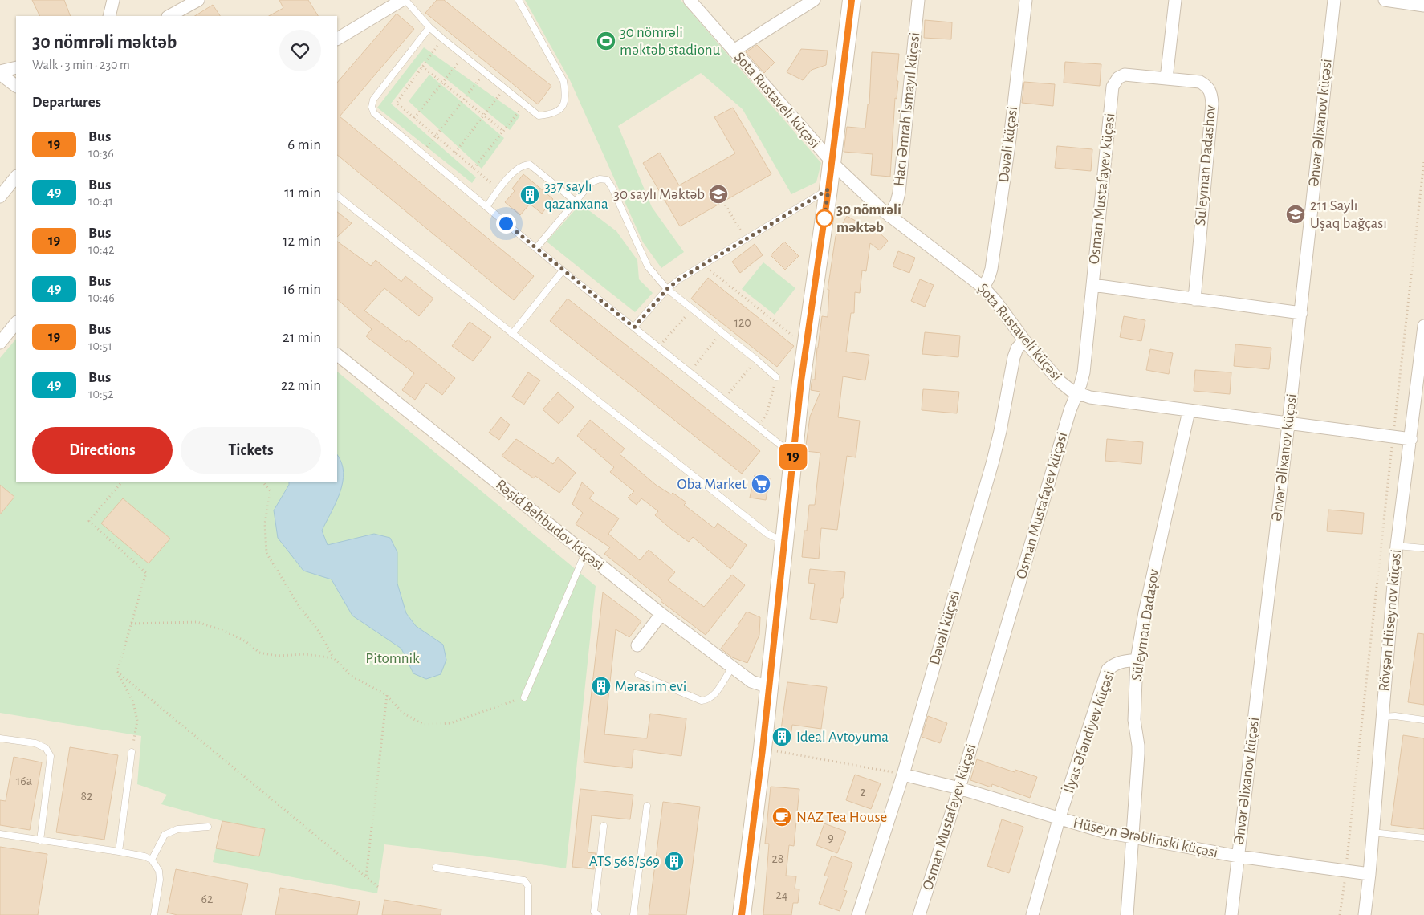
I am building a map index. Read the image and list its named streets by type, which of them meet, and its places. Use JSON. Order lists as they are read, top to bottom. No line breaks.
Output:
{"streets":{"street":["Şota Rustaveli küçəsi","Hacı Əmrah İsmayıl küçəsi","Ənvər Əlixanov küçəsi","Dəvəli küçəsi","Suleyman Dadashov","Osman Mustafayev küçəsi","Rəşid Behbudov küçəsi","Rövşən Hüseynov küçəsi","Süleyman Dadaşov","İlyas Əfəndiyev küçəsi","Hüseyn Ərəblinski küçəsi"]},"crossings":[["Şota Rustaveli küçəsi","Hacı Əmrah İsmayıl küçəsi"],["Şota Rustaveli küçəsi","Ənvər Əlixanov küçəsi"],["Şota Rustaveli küçəsi","Dəvəli küçəsi"],["Şota Rustaveli küçəsi","Osman Mustafayev küçəsi"],["Şota Rustaveli küçəsi","Rövşən Hüseynov küçəsi"],["Şota Rustaveli küçəsi","Süleyman Dadaşov"],["Ənvər Əlixanov küçəsi","Hüseyn Ərəblinski küçəsi"],["Dəvəli küçəsi","Hüseyn Ərəblinski küçəsi"],["Suleyman Dadashov","Osman Mustafayev küçəsi"],["Osman Mustafayev küçəsi","Hüseyn Ərəblinski küçəsi"],["Rövşən Hüseynov küçəsi","Hüseyn Ərəblinski küçəsi"],["Süleyman Dadaşov","İlyas Əfəndiyev küçəsi"],["Süleyman Dadaşov","Hüseyn Ərəblinski küçəsi"],["İlyas Əfəndiyev küçəsi","Hüseyn Ərəblinski küçəsi"]],"parks":["Pitomnik"],"places":{"sports":["30 nömrəli məktəb stadionu"],"school or university":["30 saylı Məktəb","211 Saylı Uşaq bağçası"],"building":["337 saylı qazanxana","Mərasim evi","Ideal Avtoyuma","ATS 568/569"],"other":["30 nömrəli məktəb"],"supermarket":["Oba Market"],"cafe":["NAZ Tea House"]},"lines":["bus line 19"],"house_numbers":["120","16a","2","82","9","28","24","62"],"page":{"on_map":"19","heading":[["30 nömrəli məktəb","Walk · 3 min · 230 m"],"Departures"],"list":[{"mark":"19","name":"Bus","note":"10:36","value":"6 min"},{"mark":"49","name":"Bus","note":"10:41","value":"11 min"},{"mark":"19","name":"Bus","note":"10:42","value":"12 min"},{"mark":"49","name":"Bus","note":"10:46","value":"16 min"},{"mark":"19","name":"Bus","note":"10:51","value":"21 min"},{"mark":"49","name":"Bus","note":"10:52","value":"22 min"}],"buttons":["Directions","Tickets"]}}
